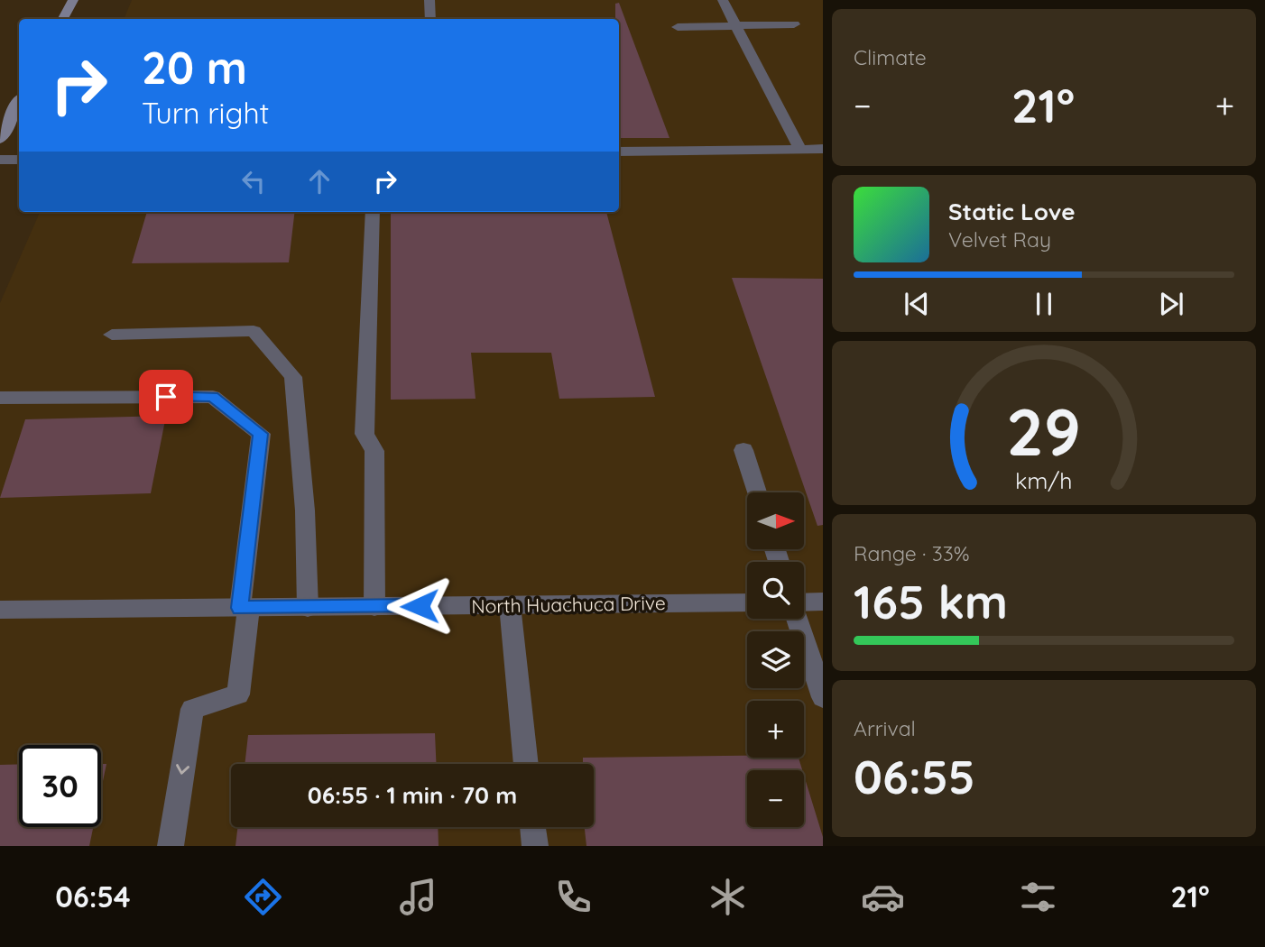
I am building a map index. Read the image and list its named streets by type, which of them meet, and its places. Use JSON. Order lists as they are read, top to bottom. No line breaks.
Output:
{"streets":{"street":["North Huachuca Drive"]},"north":"right","page":{"tile":["Climate",["Range · 33%","165 km"],["Arrival","06:55"]],"turn":["20 m","Turn right"],"heat":["−","21°","+"],"song":["Static Love","Velvet Ray"],"map_buttons":["+","−"],"limit":"30","trip":"06:55 · 1 min · 70 m","tabs":["06:54","21°"],"gauge":["29","km/h"]}}
